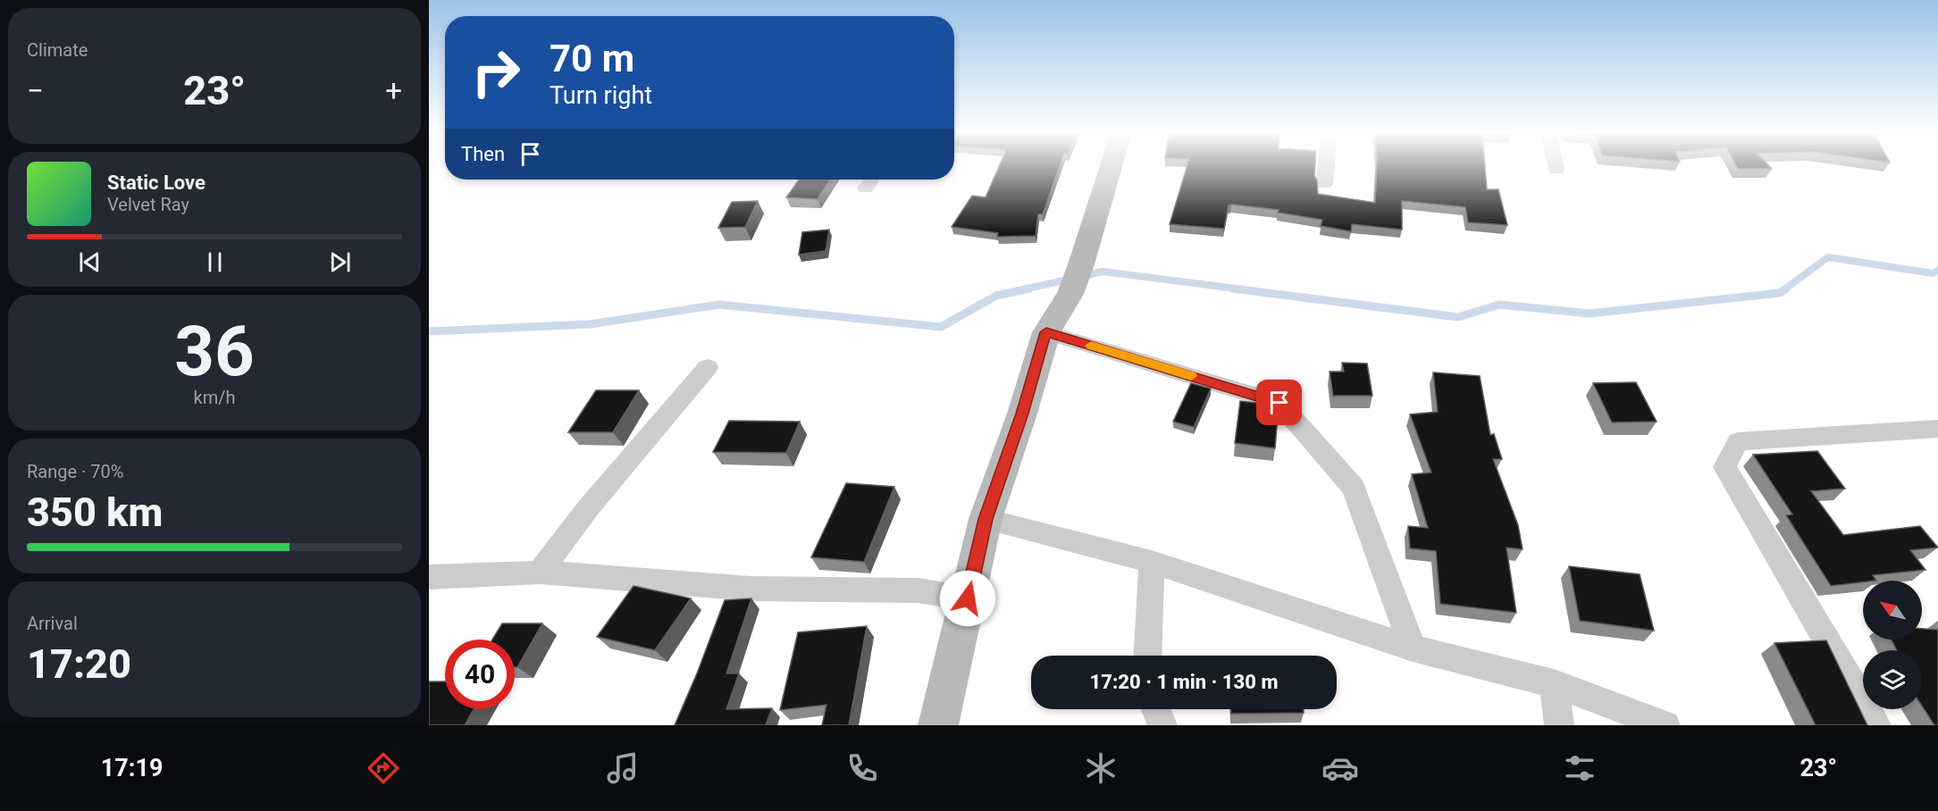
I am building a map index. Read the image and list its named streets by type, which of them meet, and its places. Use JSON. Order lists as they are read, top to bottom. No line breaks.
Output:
{"north":"top left","page":{"tile":["Climate",["36","km/h"],["Range · 70%","350 km"],["Arrival","17:20"]],"turn":["70 m","Turn right"],"heat":["−","23°","+"],"then":"Then","song":["Static Love","Velvet Ray"],"limit":"40","trip":"17:20 · 1 min · 130 m","tabs":["17:19","23°"]}}
